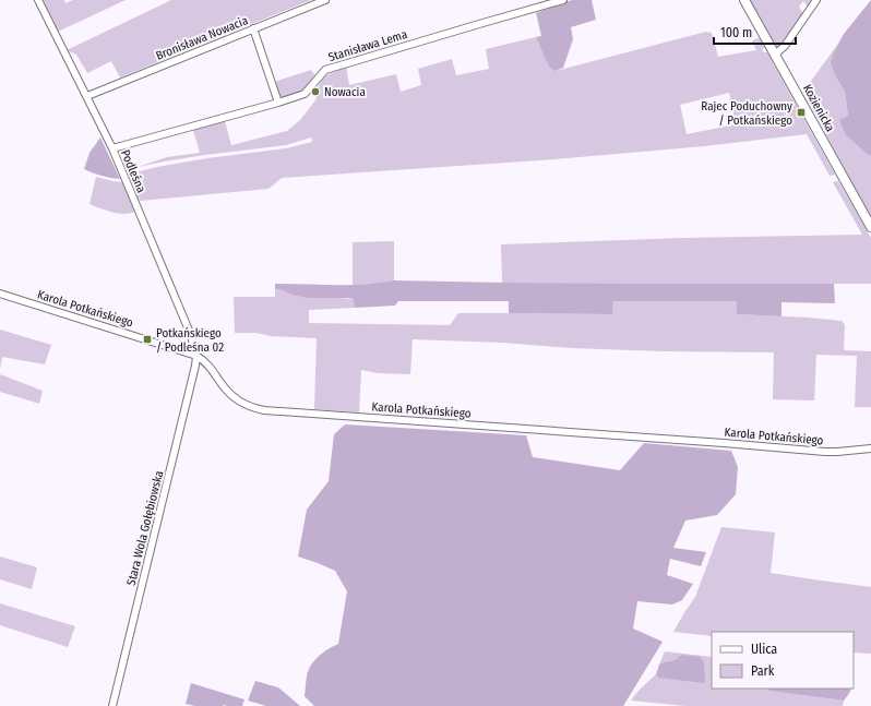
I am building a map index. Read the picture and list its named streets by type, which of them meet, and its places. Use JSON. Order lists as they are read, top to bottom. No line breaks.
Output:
{"streets":{"main road":["Kozienicka"],"street":["Bronisława Nowacia","Stanisława Lema","Podleśna","Karola Potkańskiego","Stara Wola Gołębiowska"]},"crossings":[["Bronisława Nowacia","Podleśna"],["Stanisława Lema","Podleśna"],["Podleśna","Karola Potkańskiego"],["Podleśna","Stara Wola Gołębiowska"],["Karola Potkańskiego","Stara Wola Gołębiowska"]],"places":{"other":["Nowacia"],"transit":["Rajec Poduchowny / Potkańskiego","Potkańskiego / Podleśna 02"]},"legend":["Ulica","Park"],"scale_bar":"100 m"}
